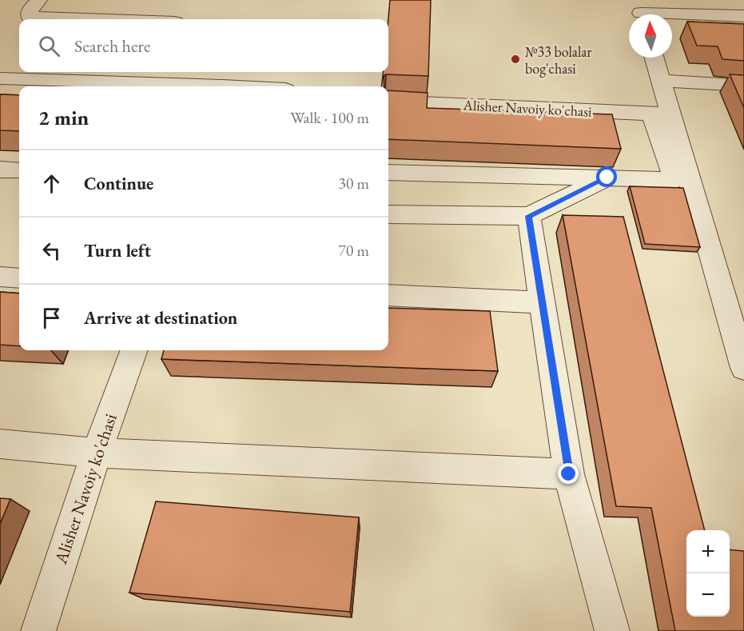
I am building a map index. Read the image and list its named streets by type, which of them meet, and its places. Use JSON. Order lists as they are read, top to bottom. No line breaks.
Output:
{"streets":{"street":["Alisher Navoiy ko'chasi"]},"places":["№33 bolalar bog'chasi"],"north":"top","page":{"search":"Search here","heading":["2 min","Walk · 100 m"],"list":[["Continue","30 m"],["Turn left","70 m"],"Arrive at destination"],"map_buttons":["+","−"]}}
